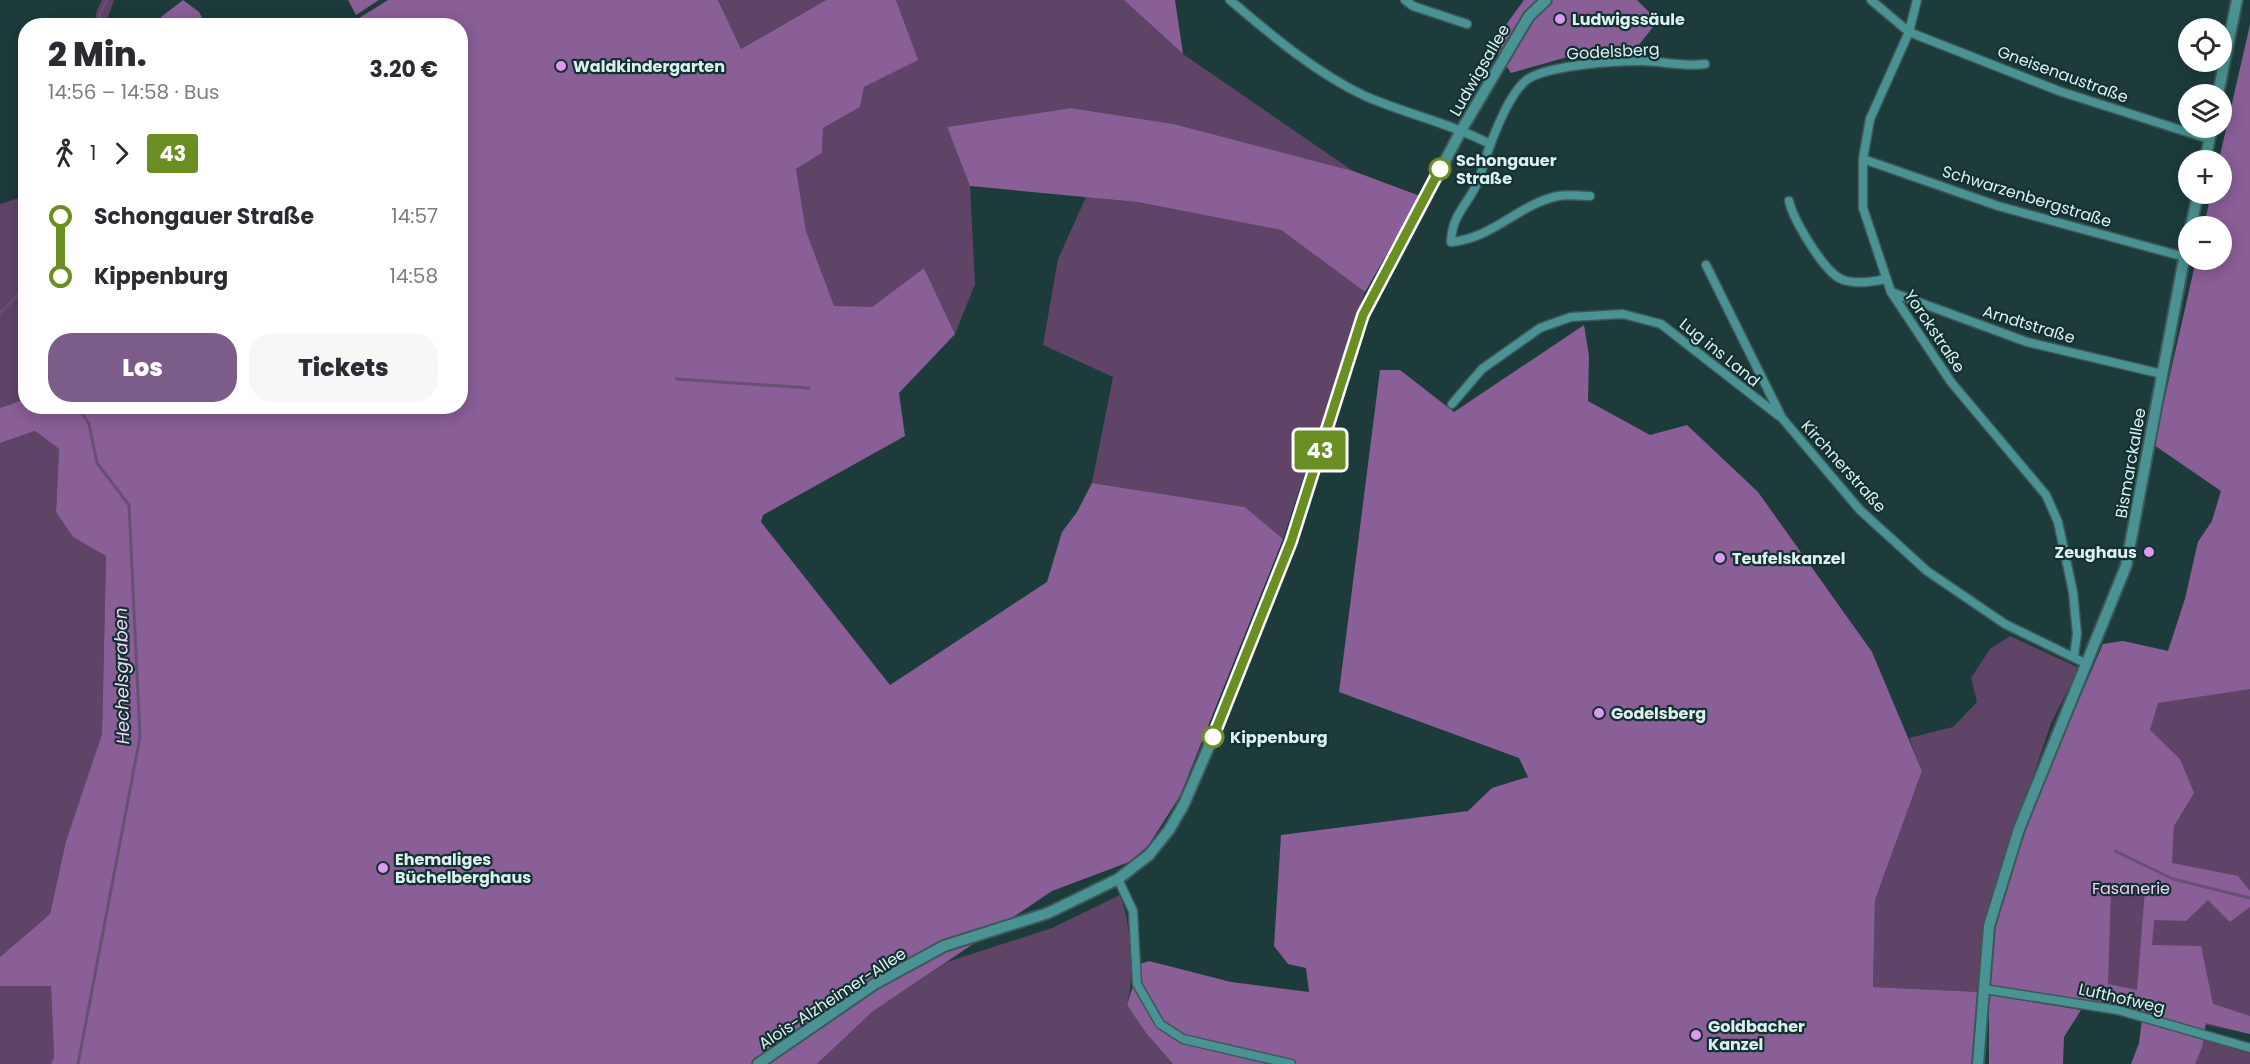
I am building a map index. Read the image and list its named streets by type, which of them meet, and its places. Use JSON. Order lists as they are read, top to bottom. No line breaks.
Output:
{"streets":{"street":["Godelsberg","Ludwigsallee","Gneisenaustraße","Schwarzenbergstraße","Arndtstraße","Yorckstraße","Lug ins Land","Bismarckallee","Kirchnerstraße","Alois-Alzheimer-Allee","Lufthofweg"]},"crossings":[["Ludwigsallee","Alois-Alzheimer-Allee"],["Gneisenaustraße","Yorckstraße"],["Schwarzenbergstraße","Yorckstraße"],["Arndtstraße","Yorckstraße"],["Arndtstraße","Bismarckallee"],["Yorckstraße","Kirchnerstraße"],["Lug ins Land","Kirchnerstraße"],["Bismarckallee","Kirchnerstraße"],["Bismarckallee","Lufthofweg"]],"water":["Hechelsgraben"],"parks":["Fasanerie"],"places":["Ludwigssäule","Waldkindergarten","Schongauer Straße","Zeughaus","Teufelskanzel","Godelsberg","Kippenburg","Ehemaliges Büchelberghaus","Goldbacher Kanzel"],"lines":["bus line 43"],"page":{"on_map":"43","map_buttons":["+","−"],"heading":["2 Min.","14:56 – 14:58 · Bus","3.20 €"],"legs":["1","43"],"list":[{"name":"Schongauer Straße","value":"14:57"},{"name":"Kippenburg","value":"14:58"}],"buttons":["Los","Tickets"]}}
